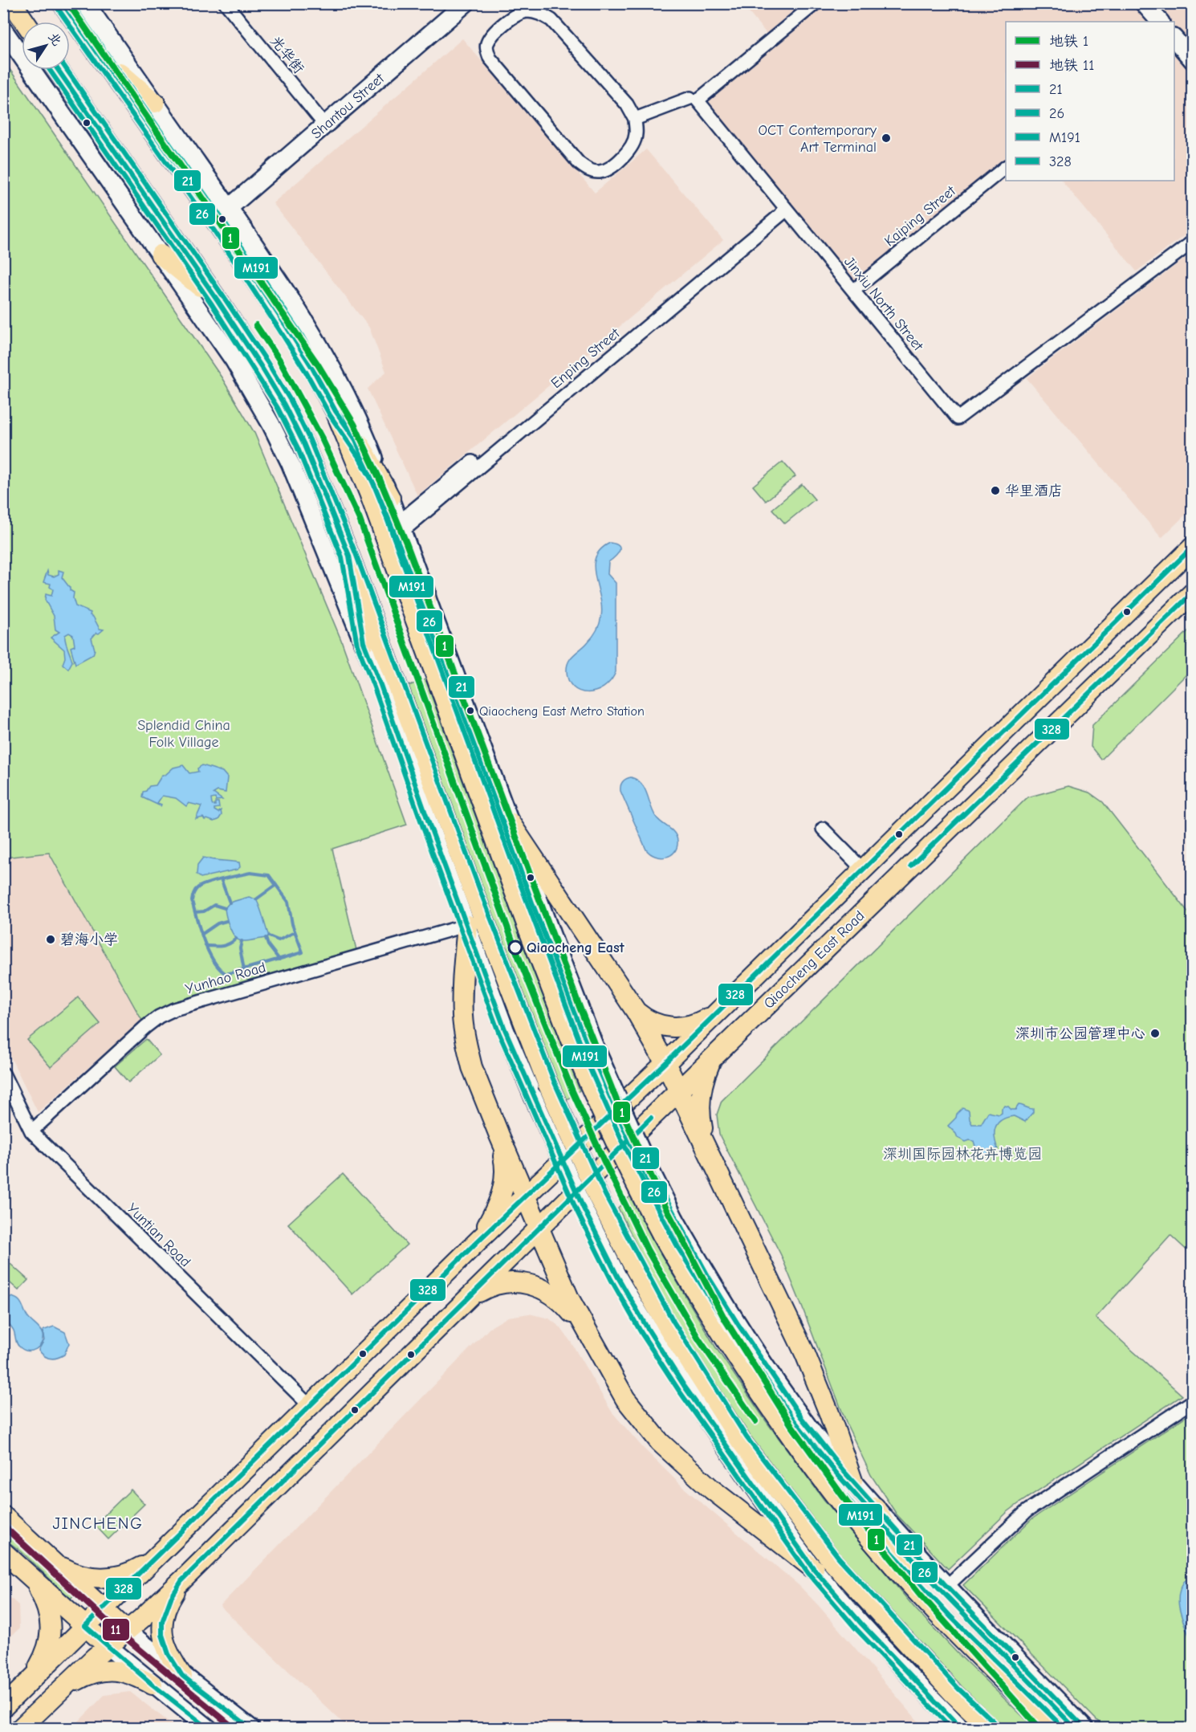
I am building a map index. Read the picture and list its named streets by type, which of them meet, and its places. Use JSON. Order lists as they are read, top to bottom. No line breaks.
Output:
{"streets":{"main road":["Shantou Street","Qiaocheng East Road"],"street":["光华街","Kaiping Street","Jinxiu North Street","Enping Street","Yunhao Road","Yuntian Road"]},"crossings":[["光华街","Shantou Street"],["Kaiping Street","Jinxiu North Street"],["Jinxiu North Street","Enping Street"],["Qiaocheng East Road","Yuntian Road"],["Yunhao Road","Yuntian Road"]],"districts":["JINCHENG"],"parks":["Splendid China Folk Village","深圳国际园林花卉博览园"],"places":["OCT Contemporary Art Terminal","华里酒店","Qiaocheng East Metro Station","碧海小学","Qiaocheng East","深圳市公园管理中心"],"lines":["metro line 1","transit line 21","transit line M191","transit line 26","transit line 328","metro line 11"],"legend":["地铁 1","地铁 11","21","26","M191","328"],"north":"top right"}
